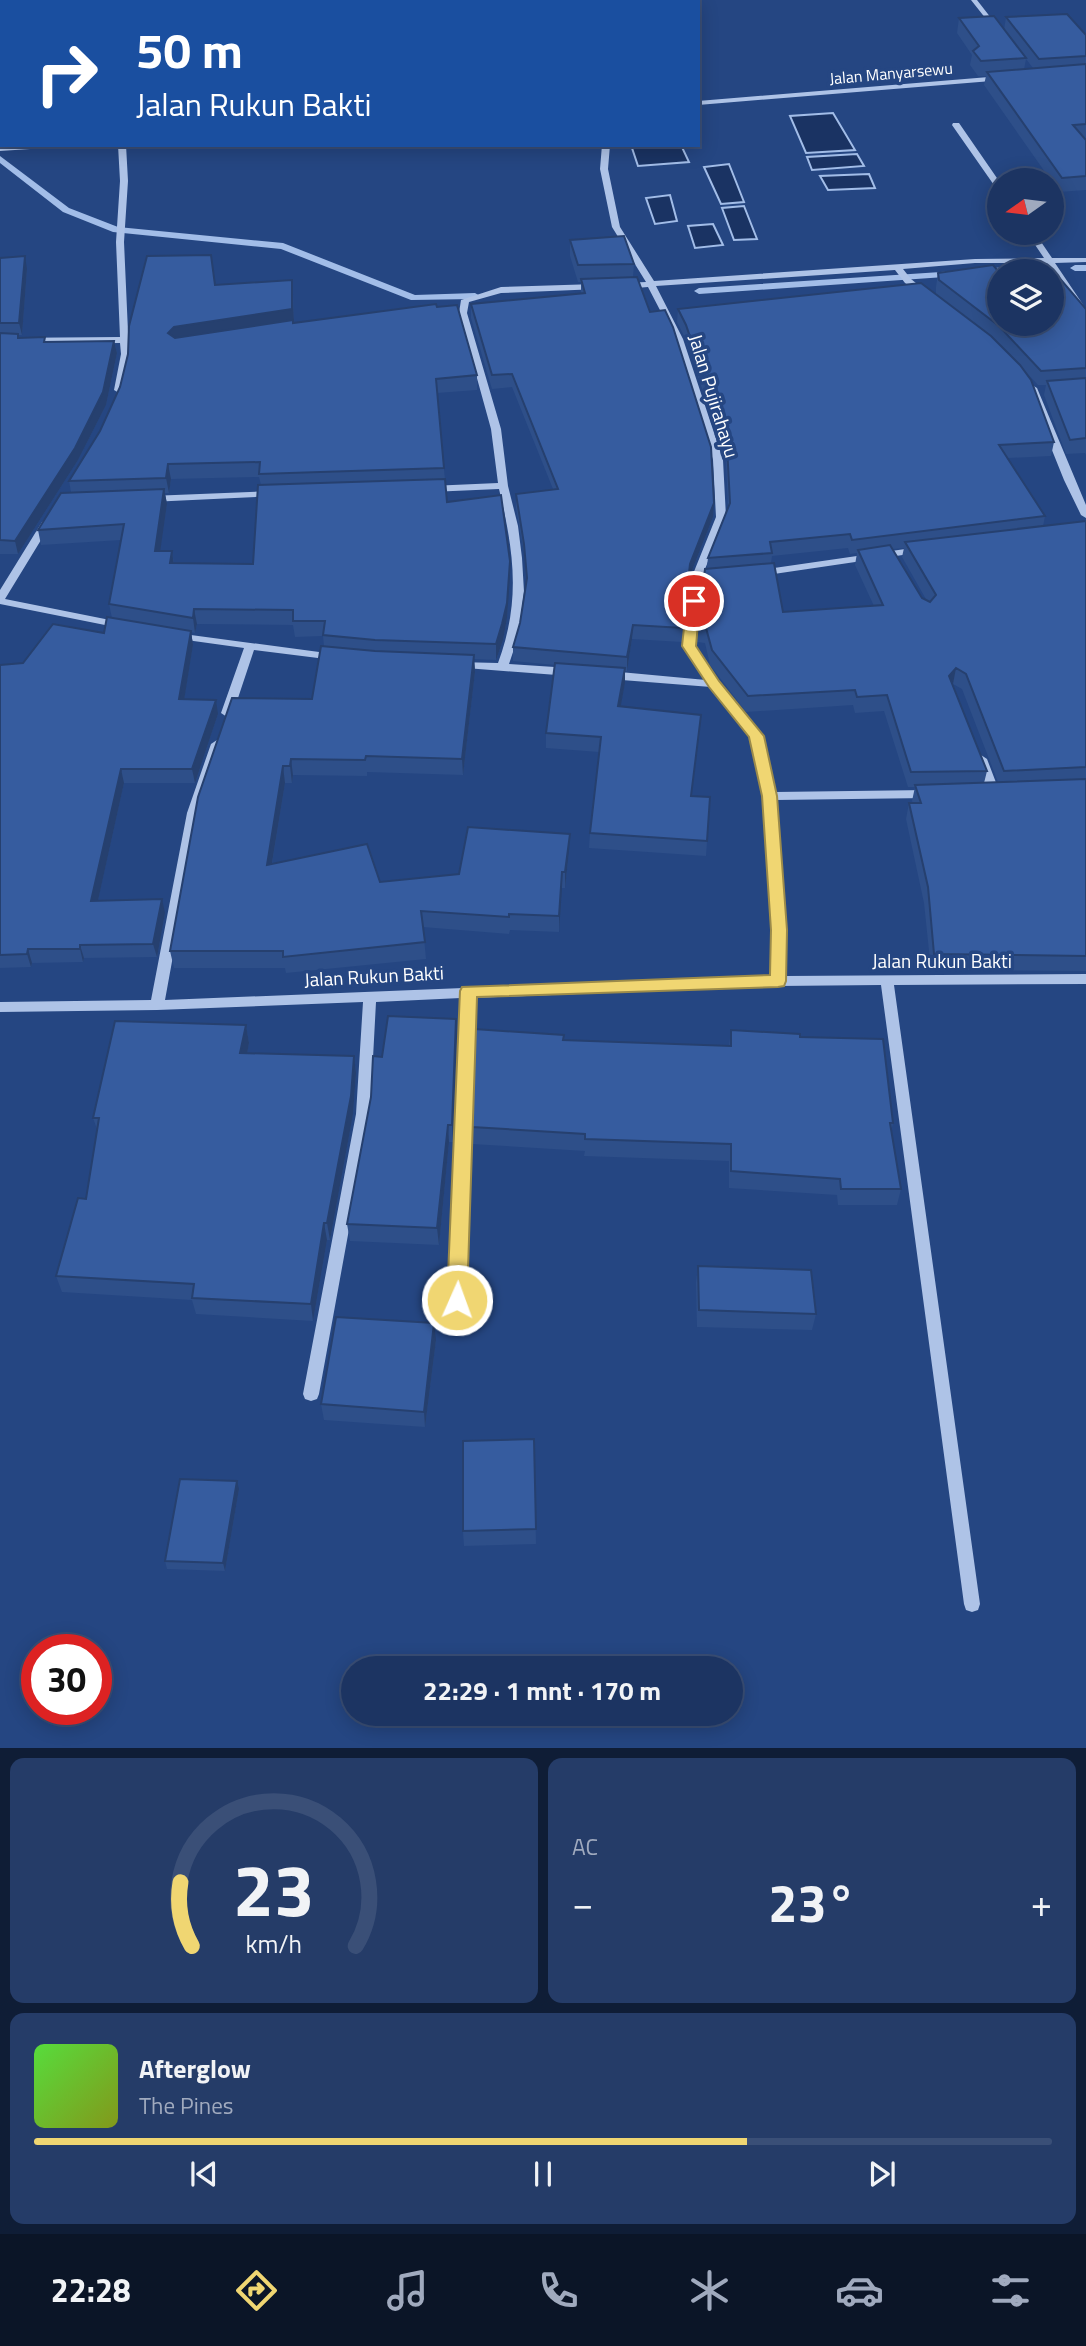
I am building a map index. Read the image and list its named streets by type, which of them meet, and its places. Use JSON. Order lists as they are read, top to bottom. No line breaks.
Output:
{"streets":{"street":["Jalan Manyarsewu","Jalan Pujirahayu","Jalan Rukun Bakti"]},"crossings":[["Jalan Pujirahayu","Jalan Rukun Bakti"]],"north":"left","page":{"turn":["50 m","Jalan Rukun Bakti"],"limit":"30","trip":"22:29 · 1 mnt · 170 m","tile":"AC","heat":["−","23°","+"],"song":["Afterglow","The Pines"],"tabs":"22:28","gauge":["23","km/h"]}}
